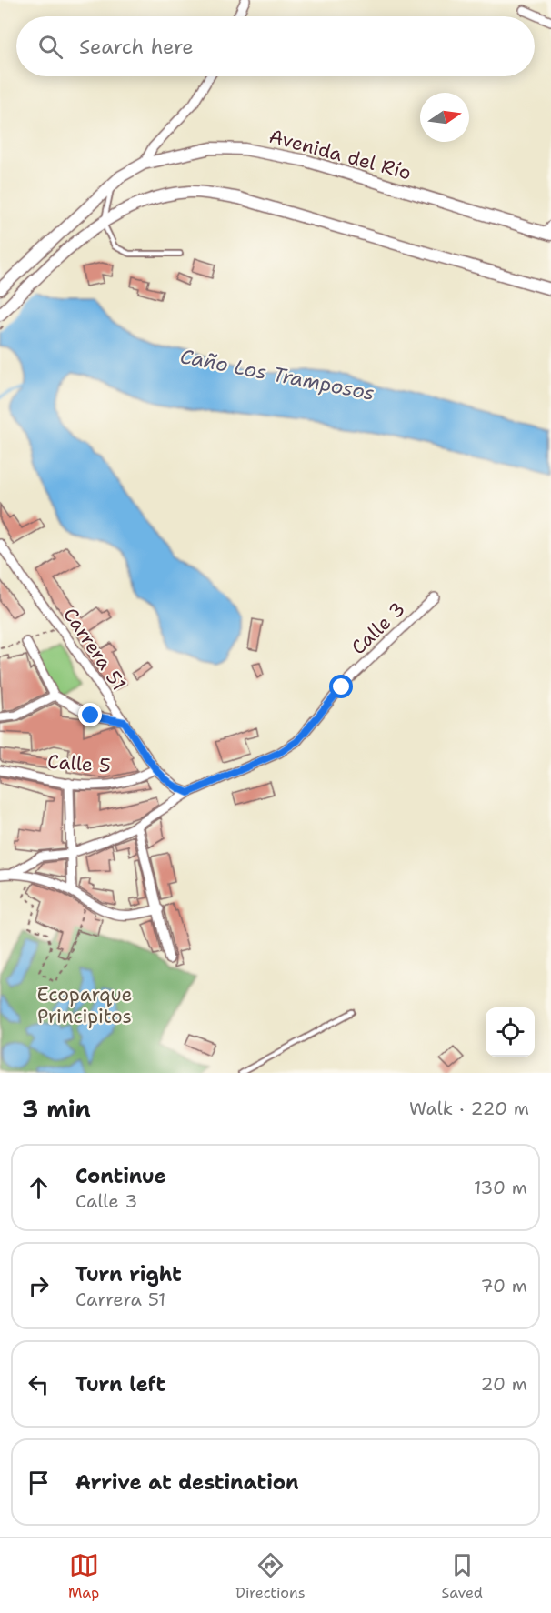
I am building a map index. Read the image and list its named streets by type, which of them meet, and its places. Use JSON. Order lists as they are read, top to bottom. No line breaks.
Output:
{"streets":{"main road":["Avenida del Río"],"street":["Calle 3","Carrera 51","Calle 5"]},"crossings":[["Calle 3","Carrera 51"],["Carrera 51","Calle 5"]],"water":["Caño Los Tramposos"],"parks":["Ecoparque Principitos"],"north":"right","page":{"search":"Search here","heading":["3 min","Walk · 220 m"],"list":[["Continue","Calle 3","130 m"],["Turn right","Carrera 51","70 m"],["Turn left","20 m"],"Arrive at destination"],"nav":["Map","Directions","Saved"]}}
